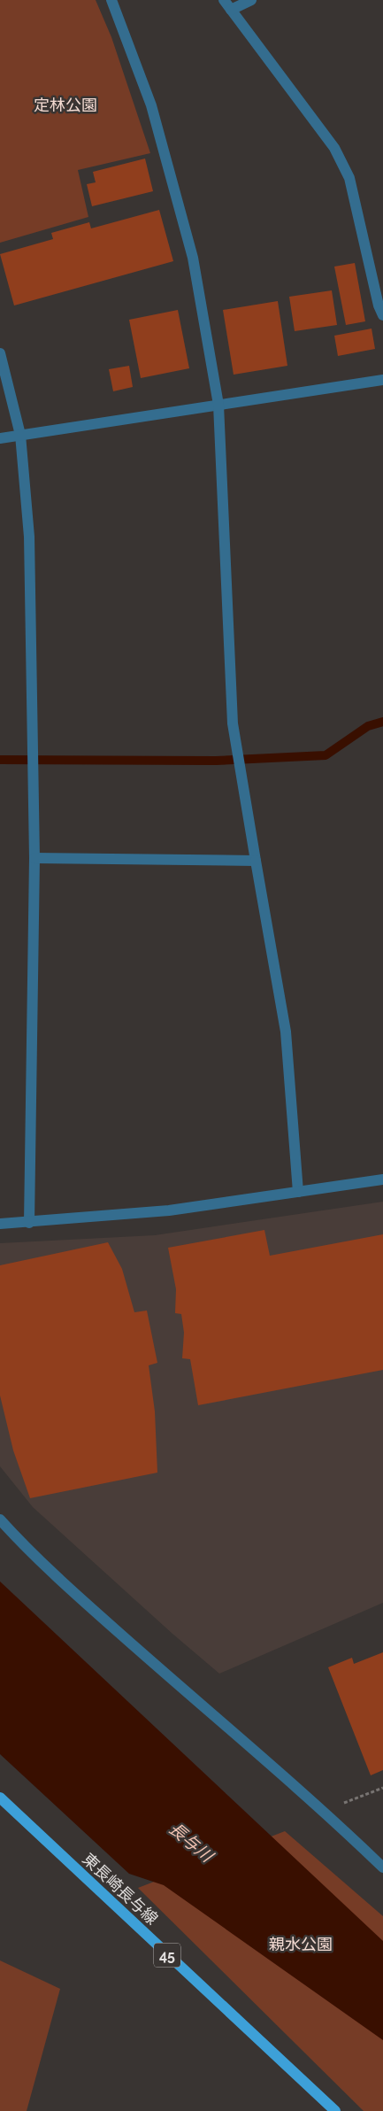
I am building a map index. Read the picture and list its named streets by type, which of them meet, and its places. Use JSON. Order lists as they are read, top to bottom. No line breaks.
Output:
{"streets":{"main road":["東長崎長与線","45"]},"water":["長与川"],"parks":["定林公園","親水公園"]}
